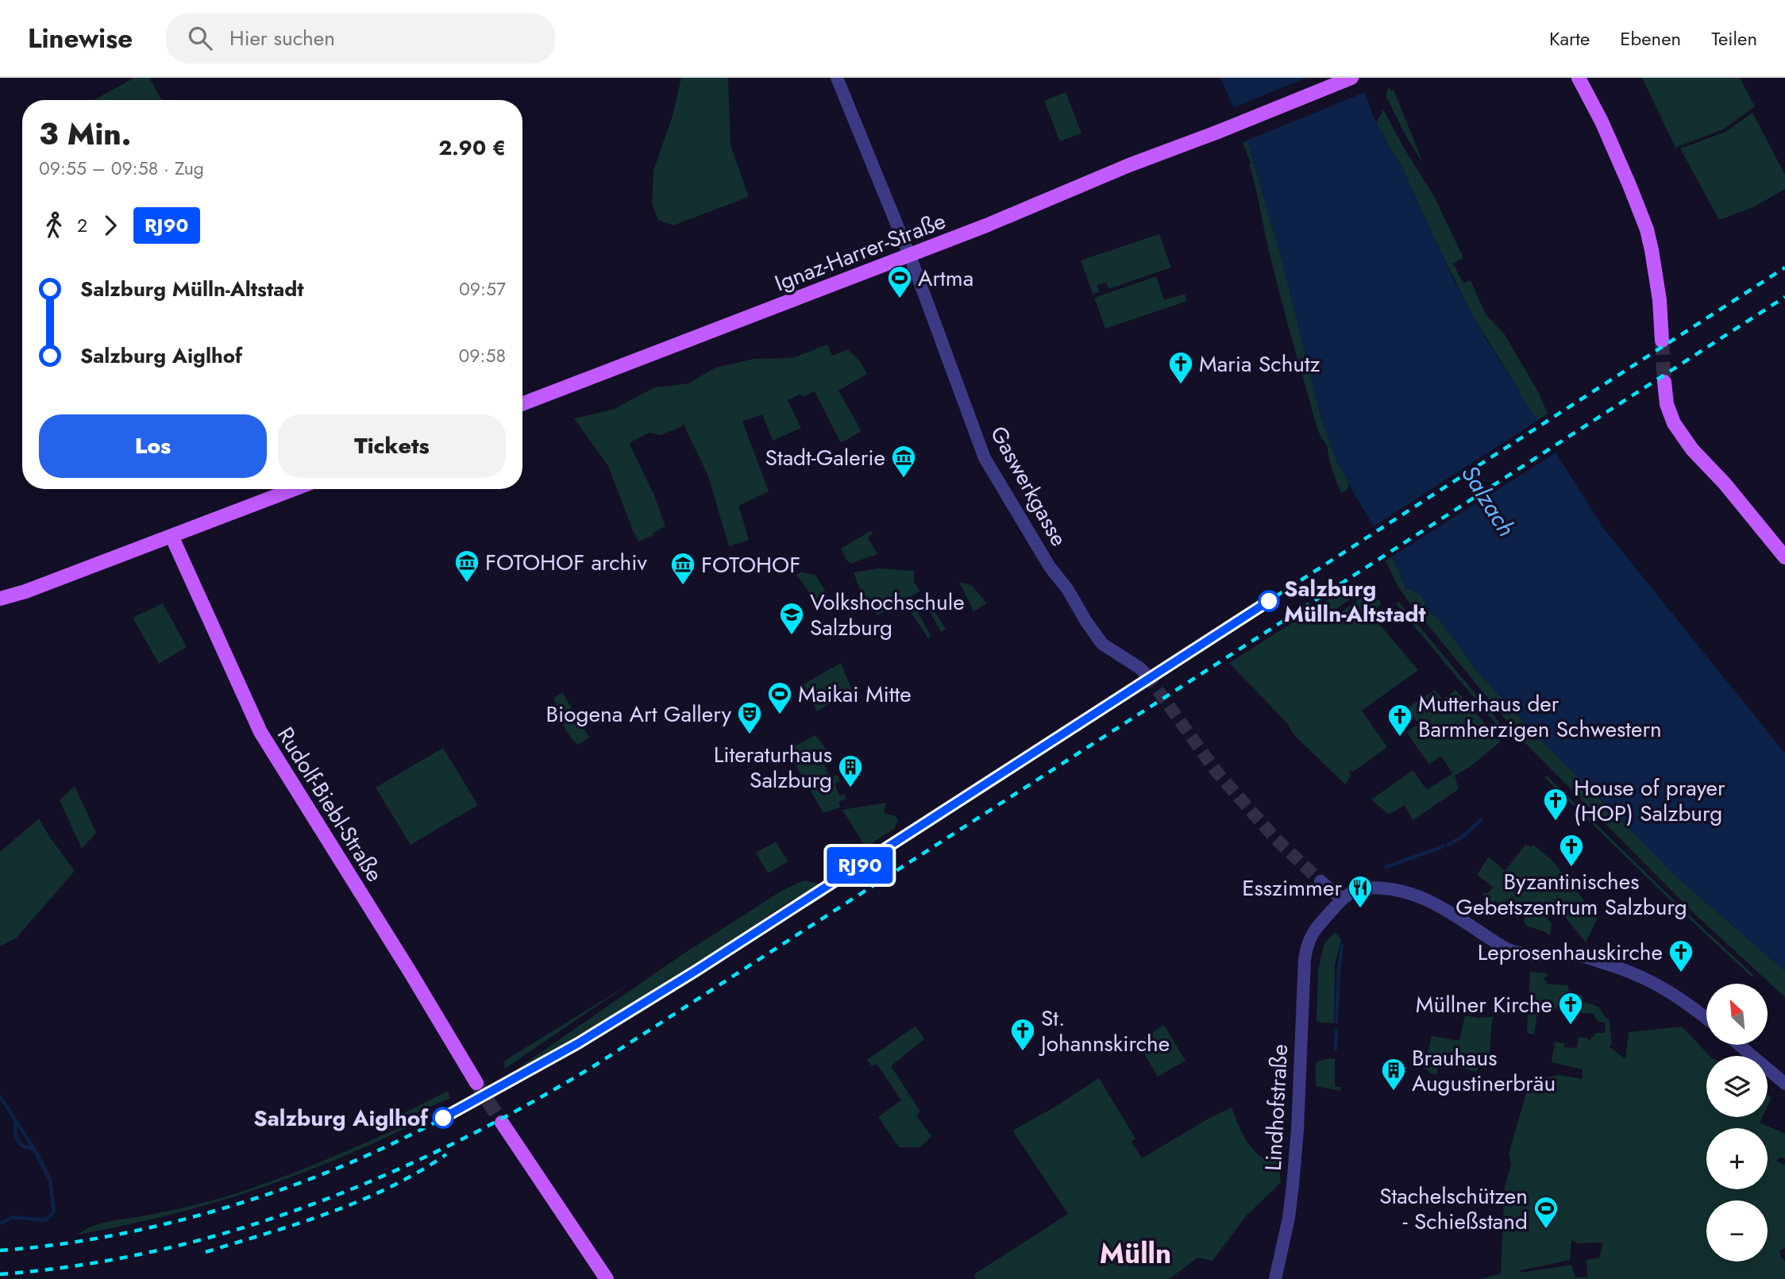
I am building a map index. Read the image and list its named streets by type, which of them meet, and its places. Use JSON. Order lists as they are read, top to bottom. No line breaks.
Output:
{"streets":{"main road":["Ignaz-Harrer-Straße","Rudolf-Biebl-Straße"],"street":["Gaswerkgasse","Lindhofstraße"]},"crossings":[["Ignaz-Harrer-Straße","Gaswerkgasse"]],"districts":["Mülln"],"water":["Salzach"],"places":{"sports":["Artma","Maikai Mitte","Stachelschützen - Schießstand"],"church":["Maria Schutz","Mutterhaus der Barmherzigen Schwestern","House of prayer (HOP) Salzburg","Byzantinisches Gebetszentrum Salzburg","Leprosenhauskirche","Müllner Kirche","St. Johannskirche"],"museum":["Stadt-Galerie","FOTOHOF archiv","FOTOHOF"],"other":["Salzburg Mülln-Altstadt","Salzburg Aiglhof"],"school or university":["Volkshochschule Salzburg"],"theatre":["Biogena Art Gallery"],"building":["Literaturhaus Salzburg","Brauhaus Augustinerbräu"],"restaurant":["Esszimmer"]},"north":"top left","page":{"header":"Linewise","search":"Hier suchen","nav":["Karte","Ebenen","Teilen"],"on_map":"RJ90","heading":["3 Min.","09:55 – 09:58 · Zug","2.90 €"],"legs":["2","RJ90"],"list":[{"name":"Salzburg Mülln-Altstadt","value":"09:57"},{"name":"Salzburg Aiglhof","value":"09:58"}],"buttons":["Los","Tickets"],"map_buttons":["+","−"]}}
